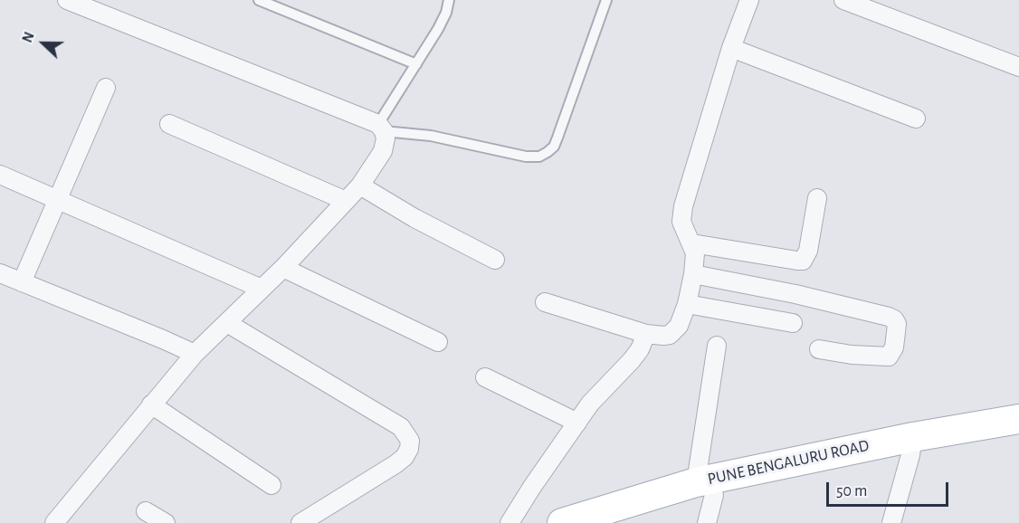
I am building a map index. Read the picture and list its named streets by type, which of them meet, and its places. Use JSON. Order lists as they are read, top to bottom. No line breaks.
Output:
{"streets":{"main road":["PUNE BENGALURU ROAD"]},"scale_bar":"50 m","north":"left"}
